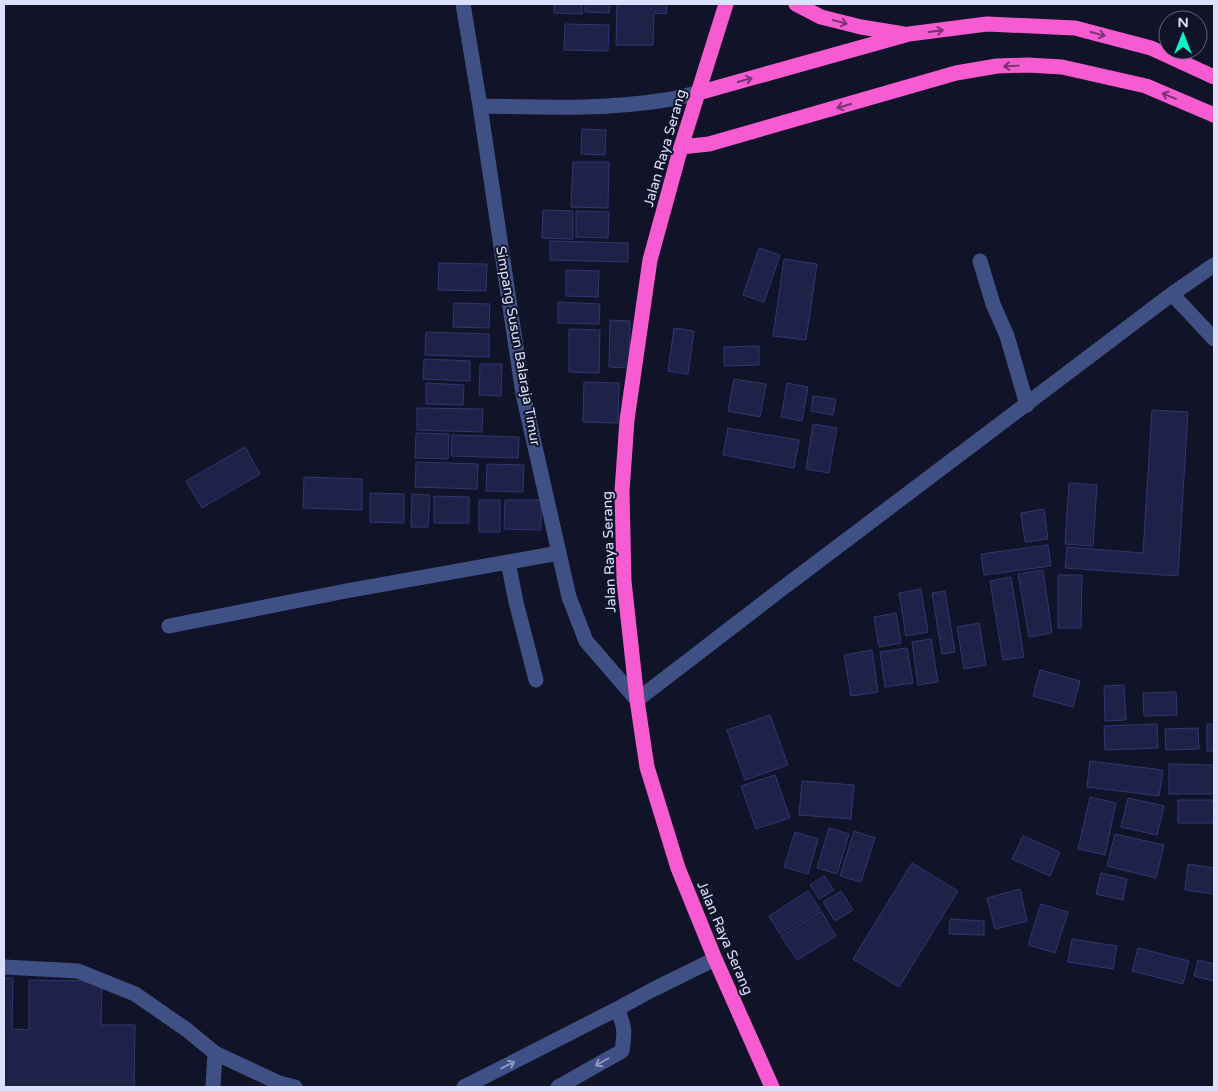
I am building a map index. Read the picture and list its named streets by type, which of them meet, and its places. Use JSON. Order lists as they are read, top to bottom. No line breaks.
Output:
{"streets":{"highway":["Jalan Raya Serang"],"street":["Simpang Susun Balaraja Timur"]},"crossings":[["Jalan Raya Serang","Simpang Susun Balaraja Timur"]],"north":"top"}
